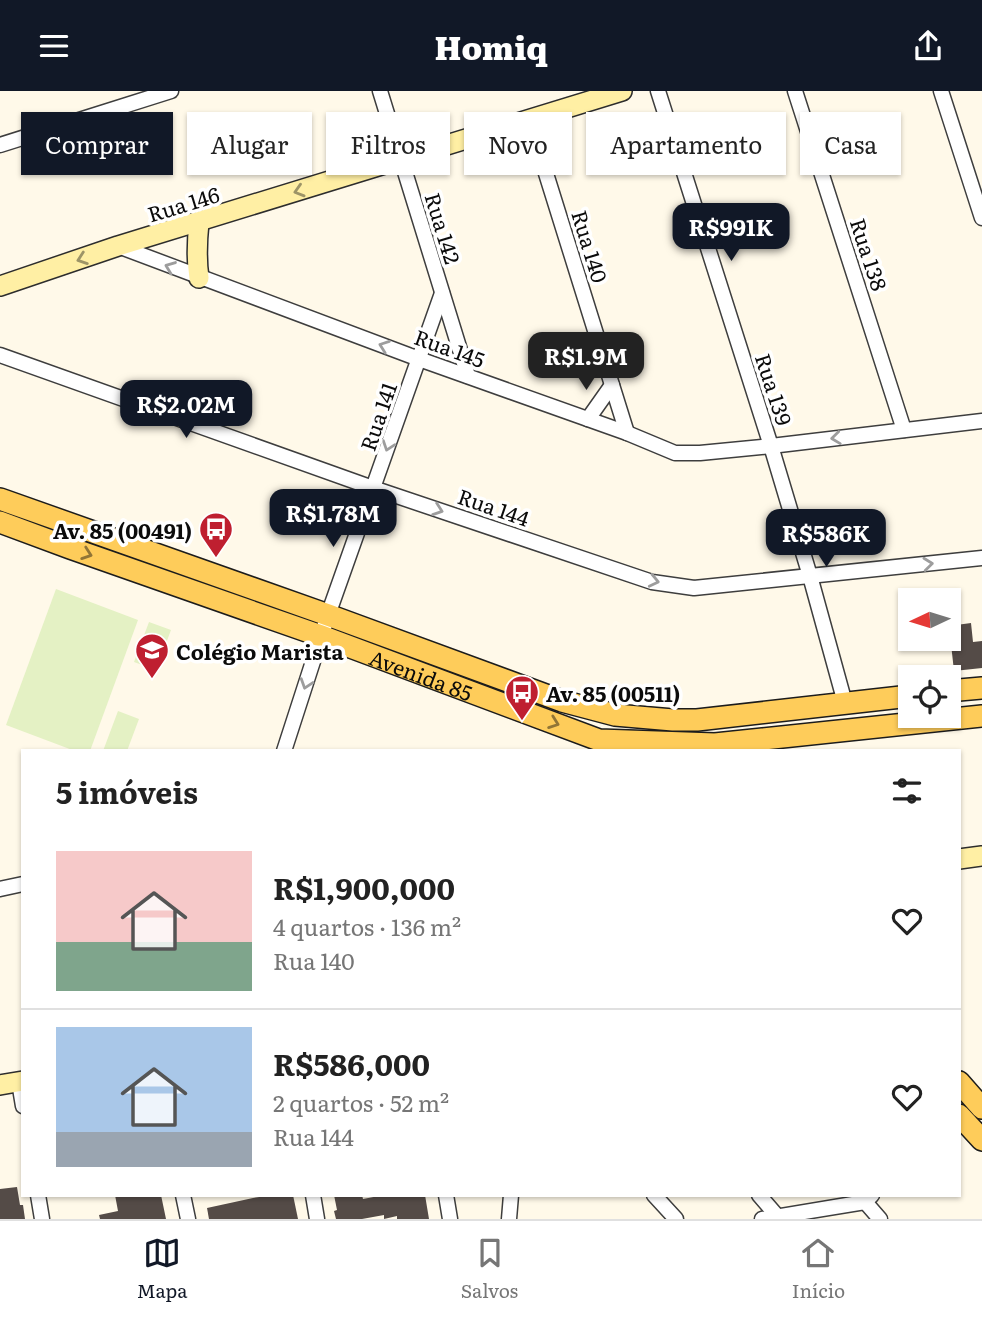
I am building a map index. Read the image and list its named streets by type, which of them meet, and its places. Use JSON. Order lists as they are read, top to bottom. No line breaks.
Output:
{"streets":{"main road":["Avenida 85"],"street":["Rua 146","Rua 142","Rua 140","Rua 138","Rua 145","Rua 139","Rua 141","Rua 144"]},"crossings":[["Rua 146","Rua 145"],["Rua 142","Rua 145"],["Rua 142","Rua 141"],["Rua 140","Rua 145"],["Rua 138","Rua 145"],["Rua 145","Rua 139"],["Rua 145","Rua 141"],["Rua 139","Rua 144"],["Rua 139","Avenida 85"],["Rua 141","Rua 144"],["Rua 141","Avenida 85"]],"one_way":["Rua 145","Rua 141","Rua 144"],"places":{"bus stop":["Av. 85 (00491)","Av. 85 (00511)"],"school or university":["Colégio Marista"]},"north":"left","page":{"header":"Homiq","chip":["Comprar","Alugar","Filtros","Novo","Apartamento","Casa"],"price":["R$991K","R$1.9M","R$2.02M","R$1.78M","R$586K"],"heading":"5 imóveis","list":[{"name":"R$1,900,000","note":"4 quartos · 136 m² · Rua 140"},{"name":"R$586,000","note":"2 quartos · 52 m² · Rua 144"}],"tabs":["Mapa","Salvos","Início"]}}
